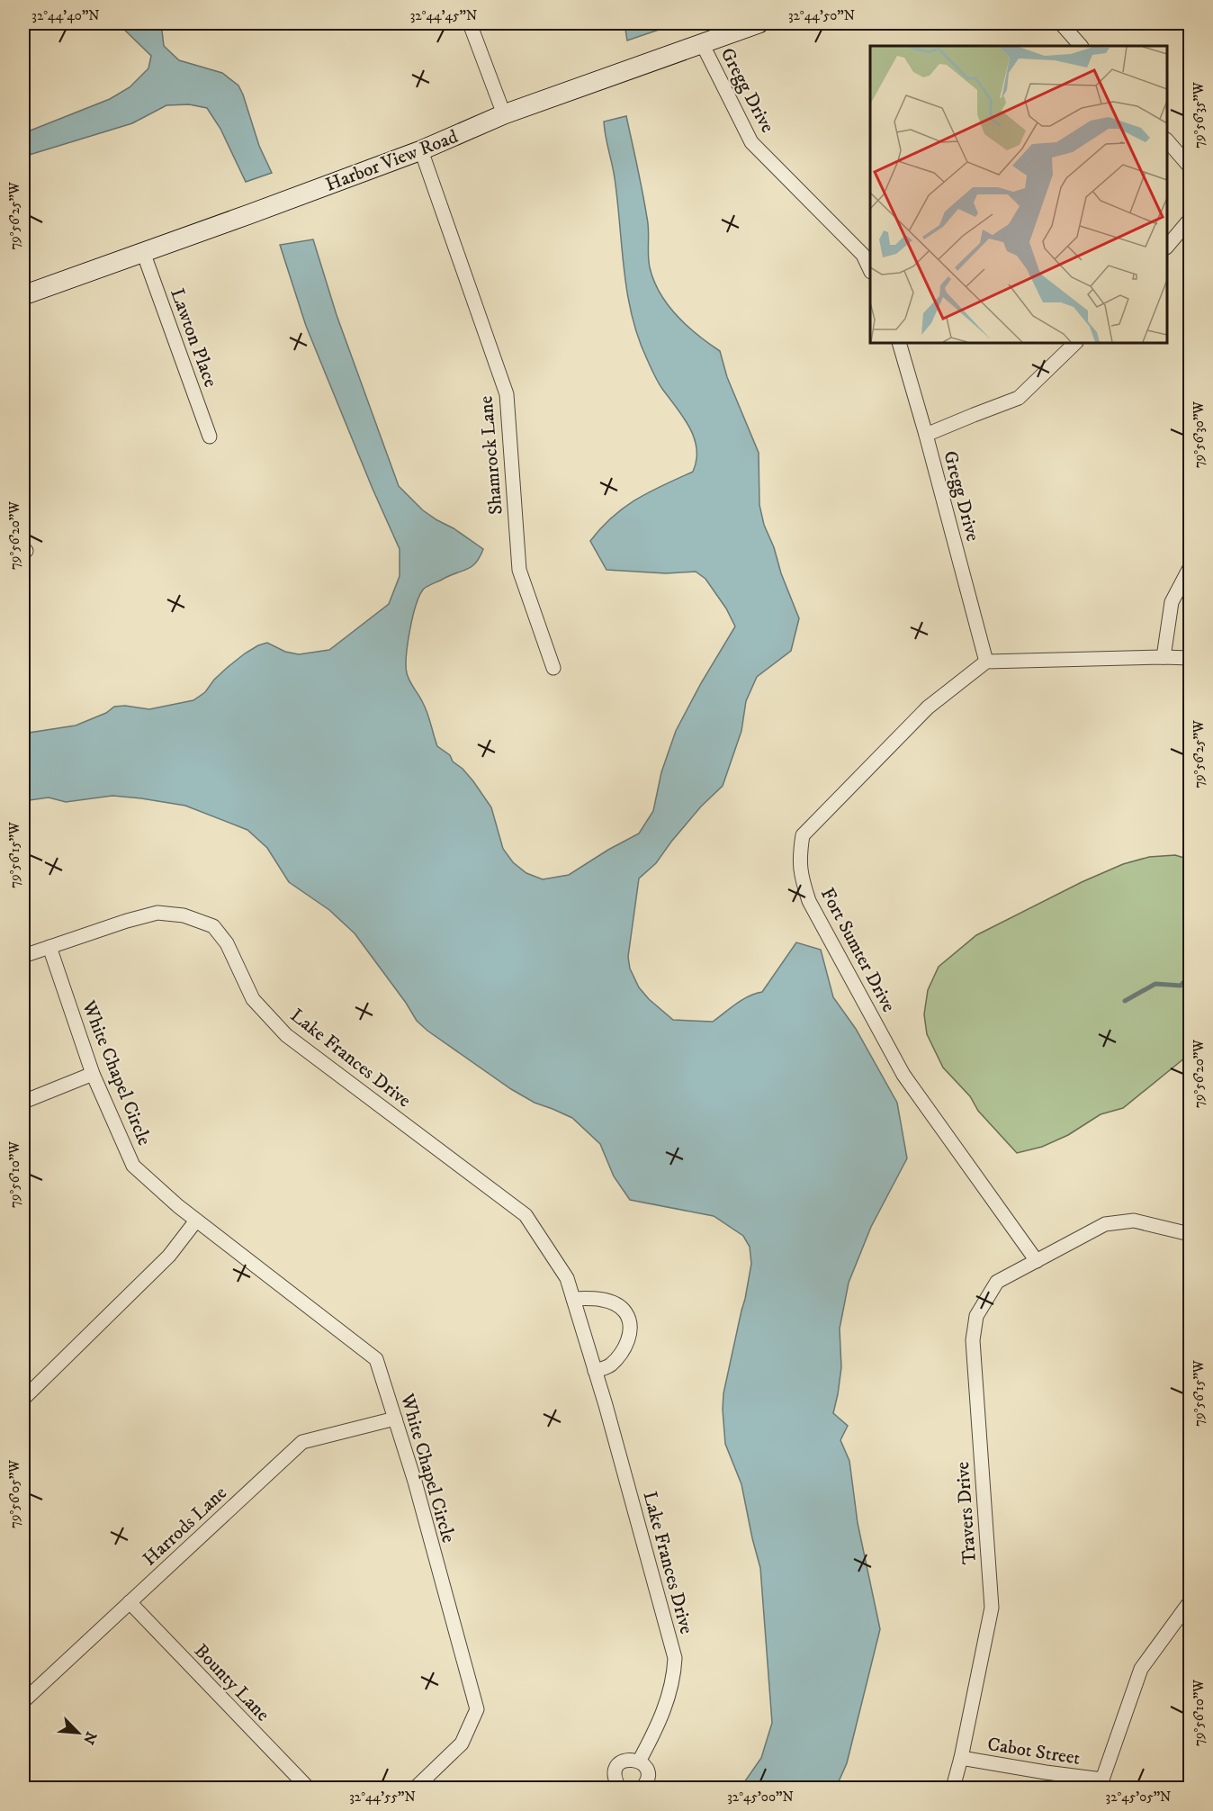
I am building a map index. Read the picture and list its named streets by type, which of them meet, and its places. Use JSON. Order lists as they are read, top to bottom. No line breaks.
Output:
{"streets":{"main road":["Harbor View Road"],"street":["Gregg Drive","Lawton Place","Shamrock Lane","Fort Sumter Drive","Lake Frances Drive","White Chapel Circle","Travers Drive","Harrods Lane","Bounty Lane","Cabot Street"]},"crossings":[["Gregg Drive","Harbor View Road"],["Gregg Drive","Fort Sumter Drive"],["Harbor View Road","Lawton Place"],["Harbor View Road","Shamrock Lane"],["Fort Sumter Drive","Travers Drive"],["Lake Frances Drive","White Chapel Circle"],["White Chapel Circle","Harrods Lane"],["Travers Drive","Cabot Street"],["Harrods Lane","Bounty Lane"]],"north":"bottom right","coordinates":["32°44'40\"N","32°44'45\"N","32°44'50\"N","79°56'35\"W","79°56'25\"W","79°56'30\"W","79°56'20\"W","79°56'15\"W","79°56'10\"W","79°56'05\"W","32°44'55\"N","32°45'00\"N","32°45'05\"N"]}
